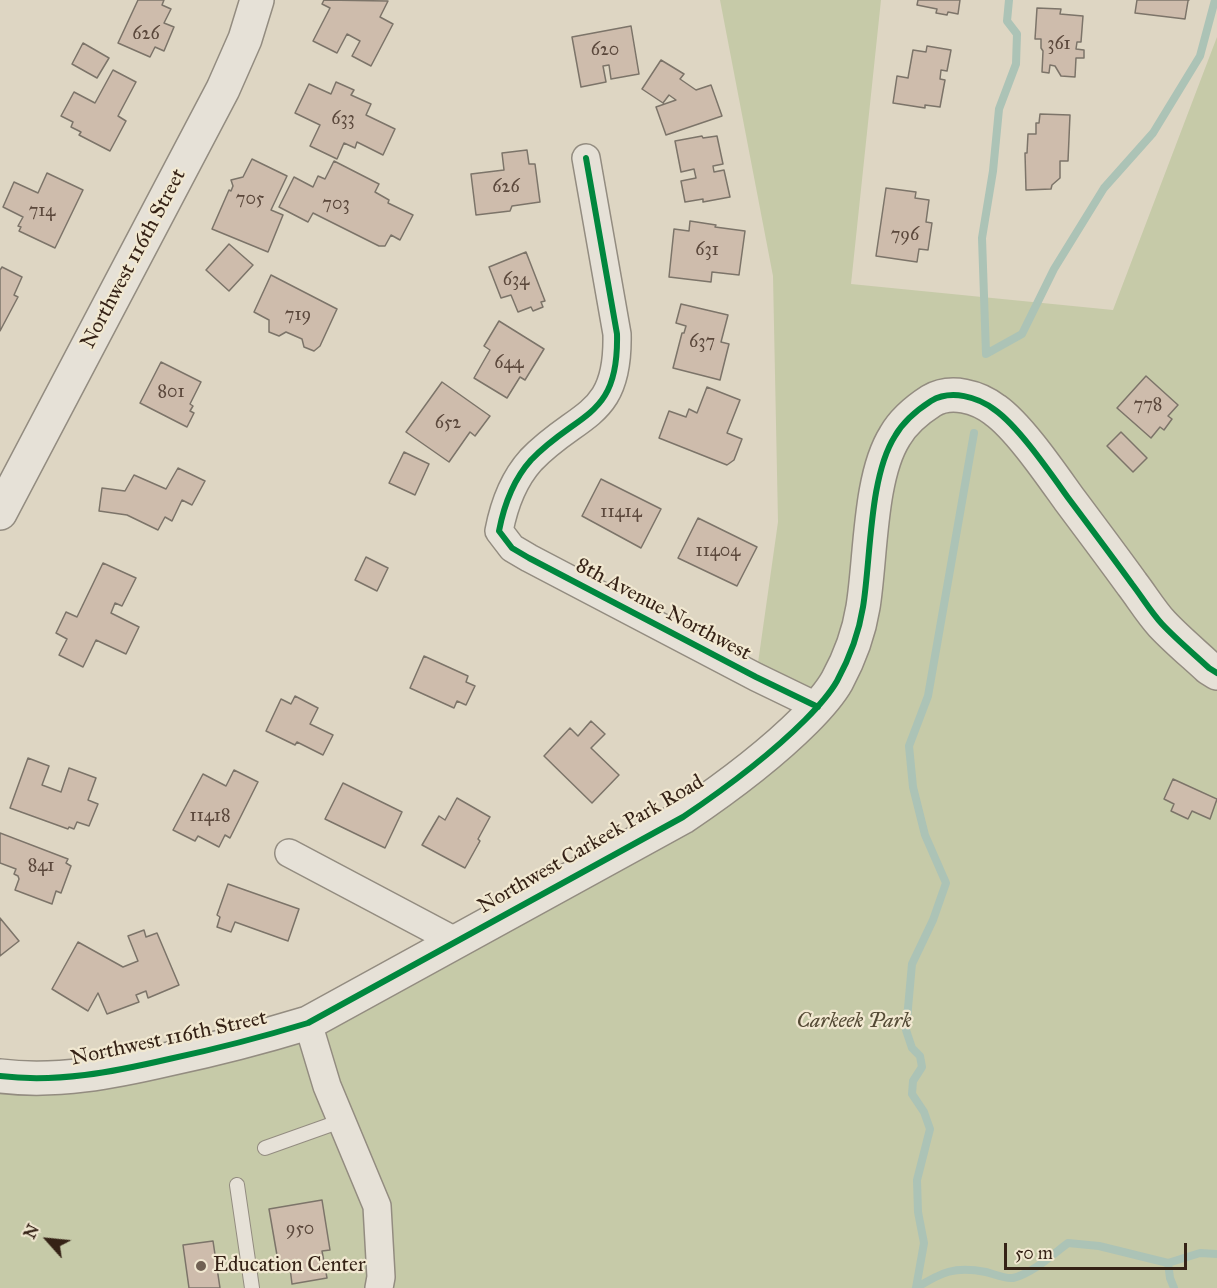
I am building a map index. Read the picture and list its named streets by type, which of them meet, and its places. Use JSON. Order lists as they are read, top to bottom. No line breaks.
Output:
{"streets":{"street":["Northwest 116th Street","8th Avenue Northwest","Northwest Carkeek Park Road"]},"crossings":[["Northwest 116th Street","Northwest Carkeek Park Road"],["8th Avenue Northwest","Northwest Carkeek Park Road"]],"parks":["Carkeek Park"],"places":["Education Center"],"house_numbers":["626","361","620","633","626","705","703","714","796","631","634","719","637","644","801","778","652","11414","11404","11418","841","950"],"scale_bar":"50 m","north":"top left"}
